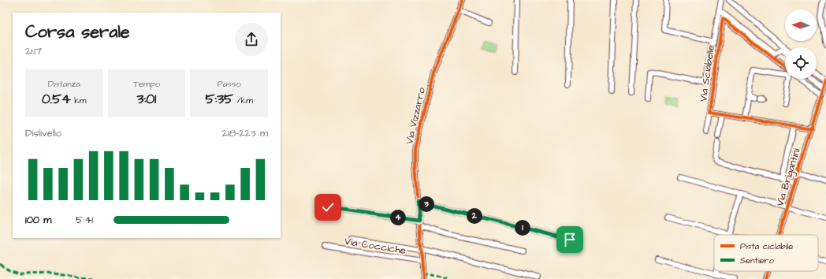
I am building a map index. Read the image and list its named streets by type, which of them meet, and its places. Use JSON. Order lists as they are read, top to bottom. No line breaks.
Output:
{"streets":{"street":["Via Sciabelle","Via Vizzarro","Via Brigantini","Via Cocciche"]},"crossings":[["Via Sciabelle","Via Brigantini"],["Via Vizzarro","Via Cocciche"]],"legend":["Pista ciclabile","Sentiero"],"north":"left","page":{"heading":["Corsa serale","21:17"],"stats":[["Distanza","0.54 km"],["Tempo","3:01"],["Passo","5:35 /km"]],"chart":["Dislivello","218–223 m"],"pins":["3","2","4","1"],"list":[{"name":"100 m","note":"5:41"}]}}
